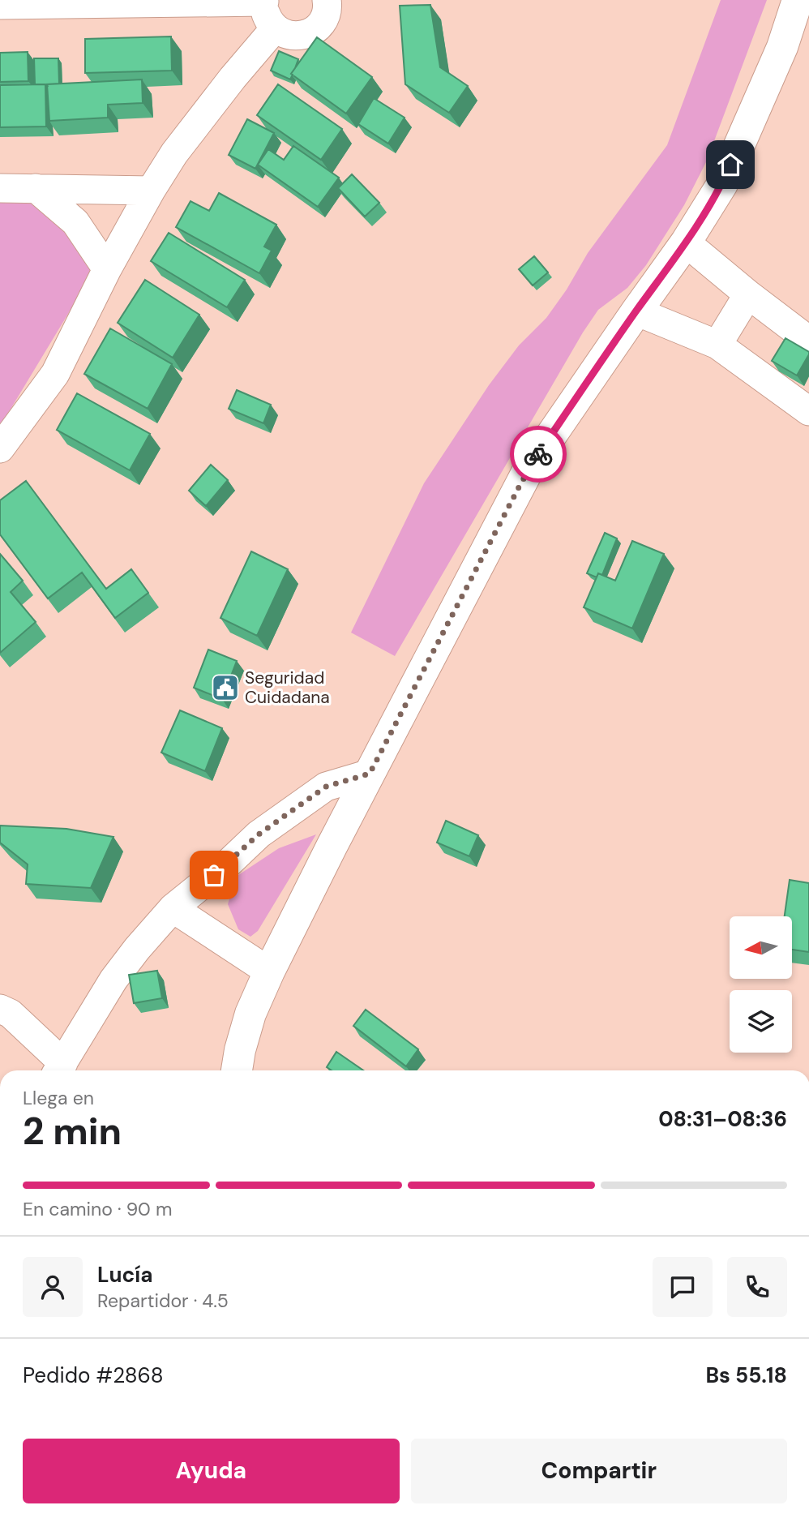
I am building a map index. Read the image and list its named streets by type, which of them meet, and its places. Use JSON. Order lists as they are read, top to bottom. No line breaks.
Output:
{"places":{"public building":["Seguridad Cuidadana"]},"north":"left","page":{"heading":["2 min","Llega en","08:31–08:36"],"panel":["Lucía","Repartidor · 4.5","Pedido #2868","Bs 55.18"],"bar":"En camino · 90 m","buttons":["Ayuda","Compartir"]}}
